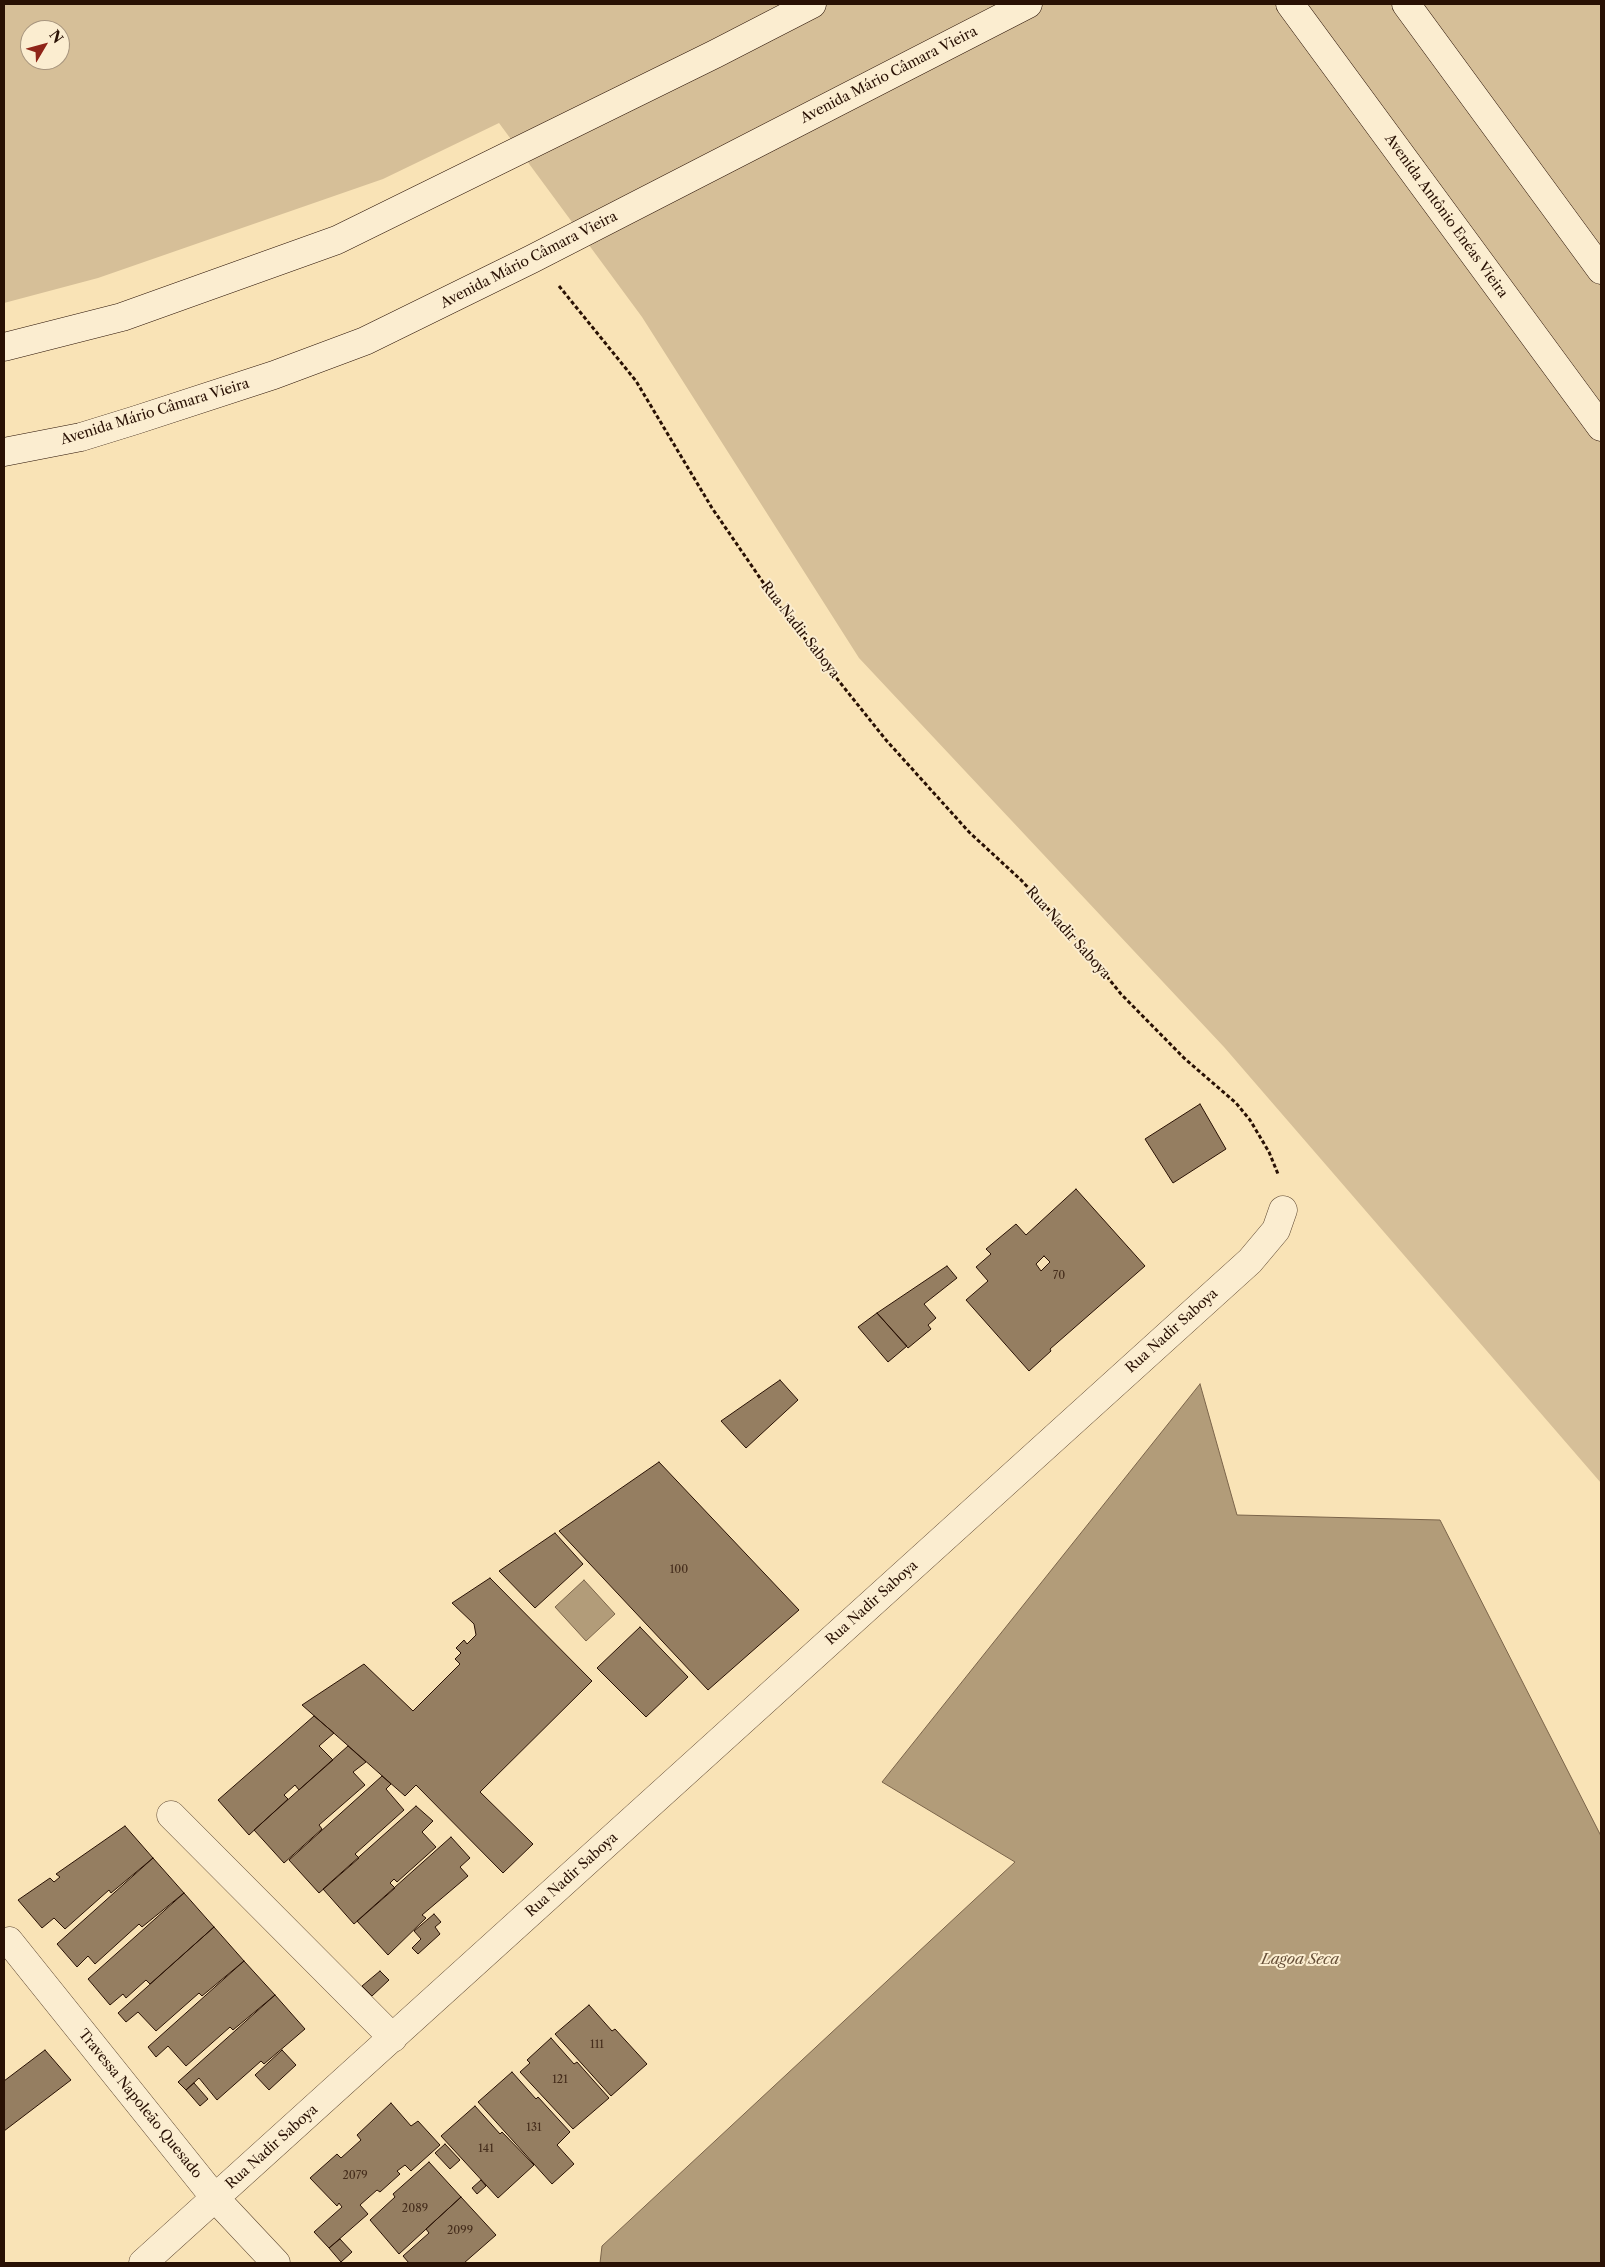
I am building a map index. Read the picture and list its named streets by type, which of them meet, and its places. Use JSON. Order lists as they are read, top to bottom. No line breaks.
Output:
{"streets":{"street":["Avenida Mário Câmara Vieira","Avenida Antônio Enéas Vieira","Rua Nadir Saboya","Travessa Napoleão Quesado"]},"crossings":[["Avenida Mário Câmara Vieira","Rua Nadir Saboya"],["Rua Nadir Saboya","Travessa Napoleão Quesado"]],"water":["Lagoa Seca"],"house_numbers":["70","100","111","121","131","141","2079","2089","2099"],"north":"top right"}
